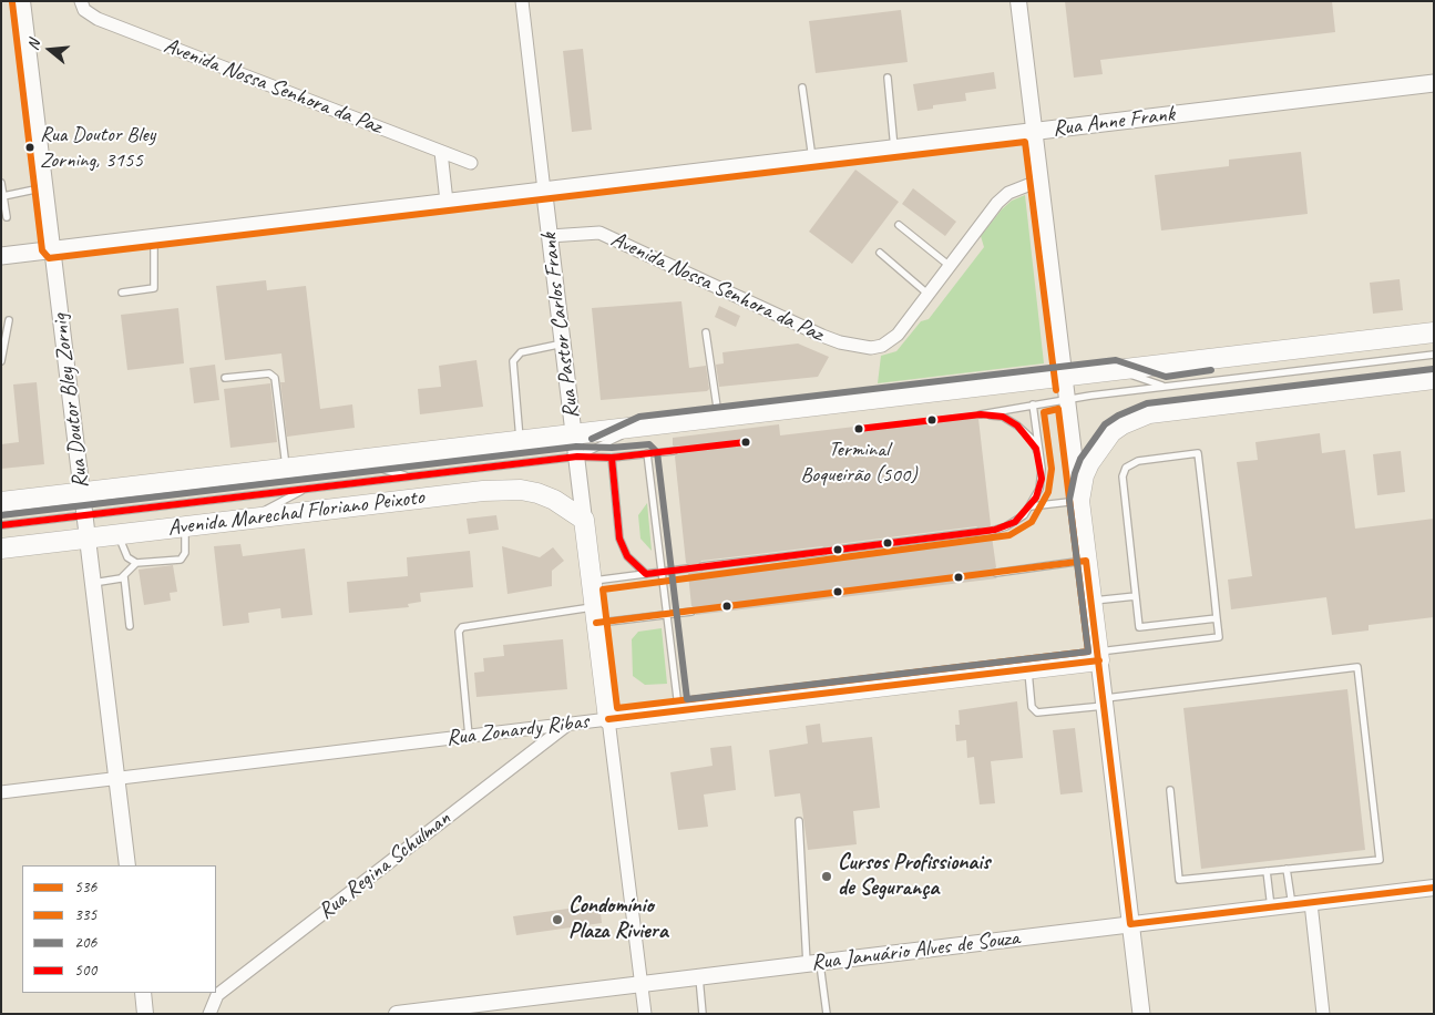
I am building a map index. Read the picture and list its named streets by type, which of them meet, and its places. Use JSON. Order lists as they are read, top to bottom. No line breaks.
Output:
{"streets":{"main road":["Rua Anne Frank","Rua Pastor Carlos Frank","Avenida Marechal Floriano Peixoto","Rua Zonardy Ribas"],"street":["Avenida Nossa Senhora da Paz","Rua Doutor Bley Zornig","Rua Regina Schulman","Rua Januário Alves de Souza"]},"crossings":[["Avenida Nossa Senhora da Paz","Rua Pastor Carlos Frank"],["Rua Anne Frank","Rua Pastor Carlos Frank"],["Rua Anne Frank","Rua Doutor Bley Zornig"],["Rua Pastor Carlos Frank","Avenida Marechal Floriano Peixoto"],["Rua Pastor Carlos Frank","Rua Zonardy Ribas"],["Rua Pastor Carlos Frank","Rua Januário Alves de Souza"],["Rua Doutor Bley Zornig","Avenida Marechal Floriano Peixoto"],["Rua Doutor Bley Zornig","Rua Zonardy Ribas"],["Rua Zonardy Ribas","Rua Regina Schulman"]],"places":["Rua Doutor Bley Zorning, 3155","Terminal Boqueirão (500)","Cursos Profissionais de Segurança","Condomínio Plaza Riviera"],"lines":["transit line 335","transit line 206","transit line 500","transit line 536"],"legend":["536","335","206","500"],"north":"left"}
